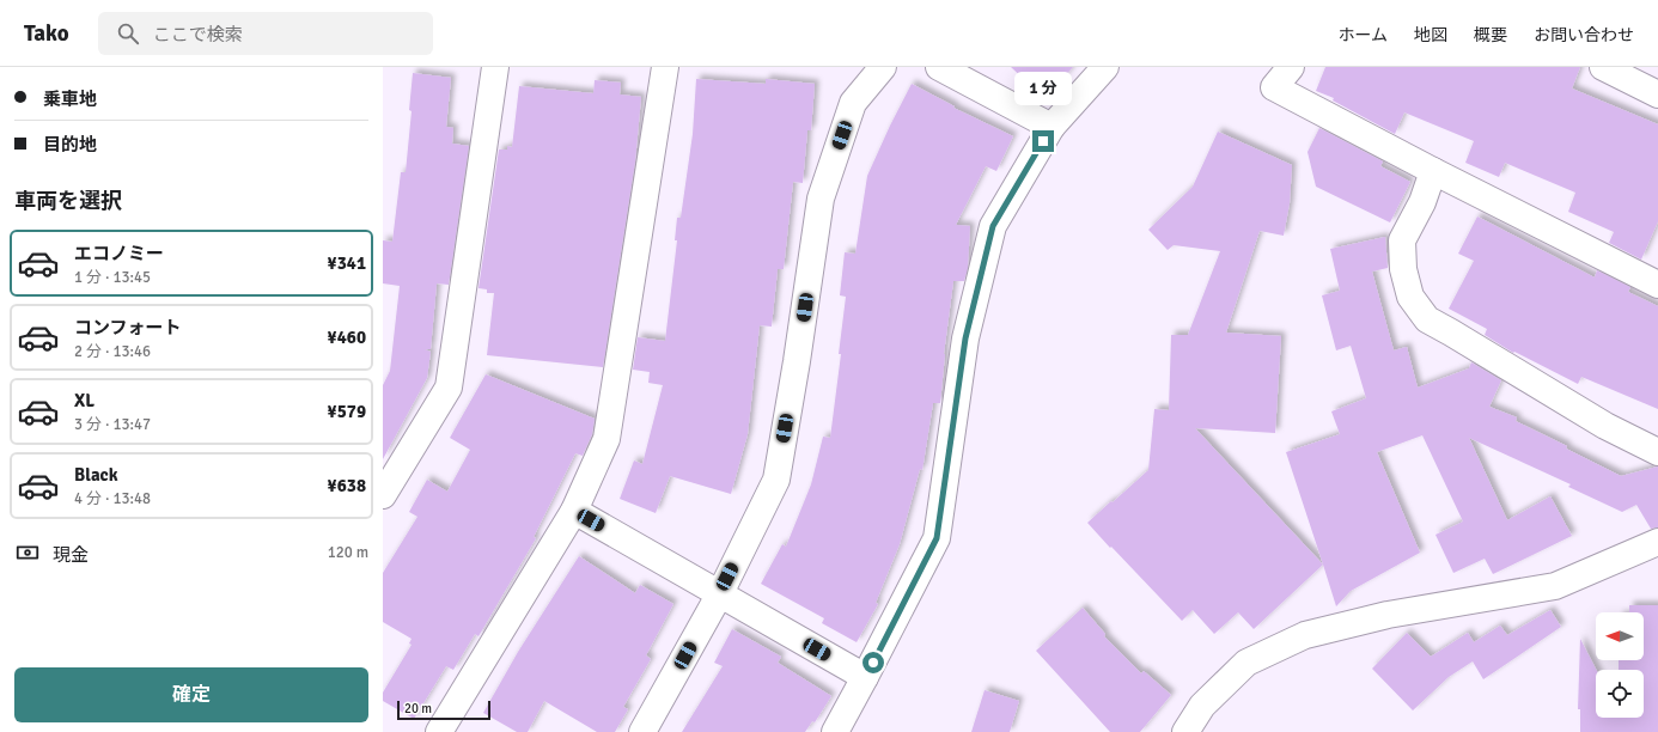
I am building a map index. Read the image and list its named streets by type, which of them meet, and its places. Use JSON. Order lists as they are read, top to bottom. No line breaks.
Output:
{"scale_bar":"20 m","north":"left","page":{"header":"Tako","search":"ここで検索","nav":["ホーム","地図","概要","お問い合わせ"],"banner":["乗車地","目的地"],"bubble":"1 分","heading":"車両を選択","list":[{"name":"エコノミー","note":"1 分 · 13:45","value":"¥341"},{"name":"コンフォート","note":"2 分 · 13:46","value":"¥460"},{"name":"XL","note":"3 分 · 13:47","value":"¥579"},{"name":"Black","note":"4 分 · 13:48","value":"¥638"}],"pay":["現金","120 m"],"buttons":"確定","scale":"20 m"}}
